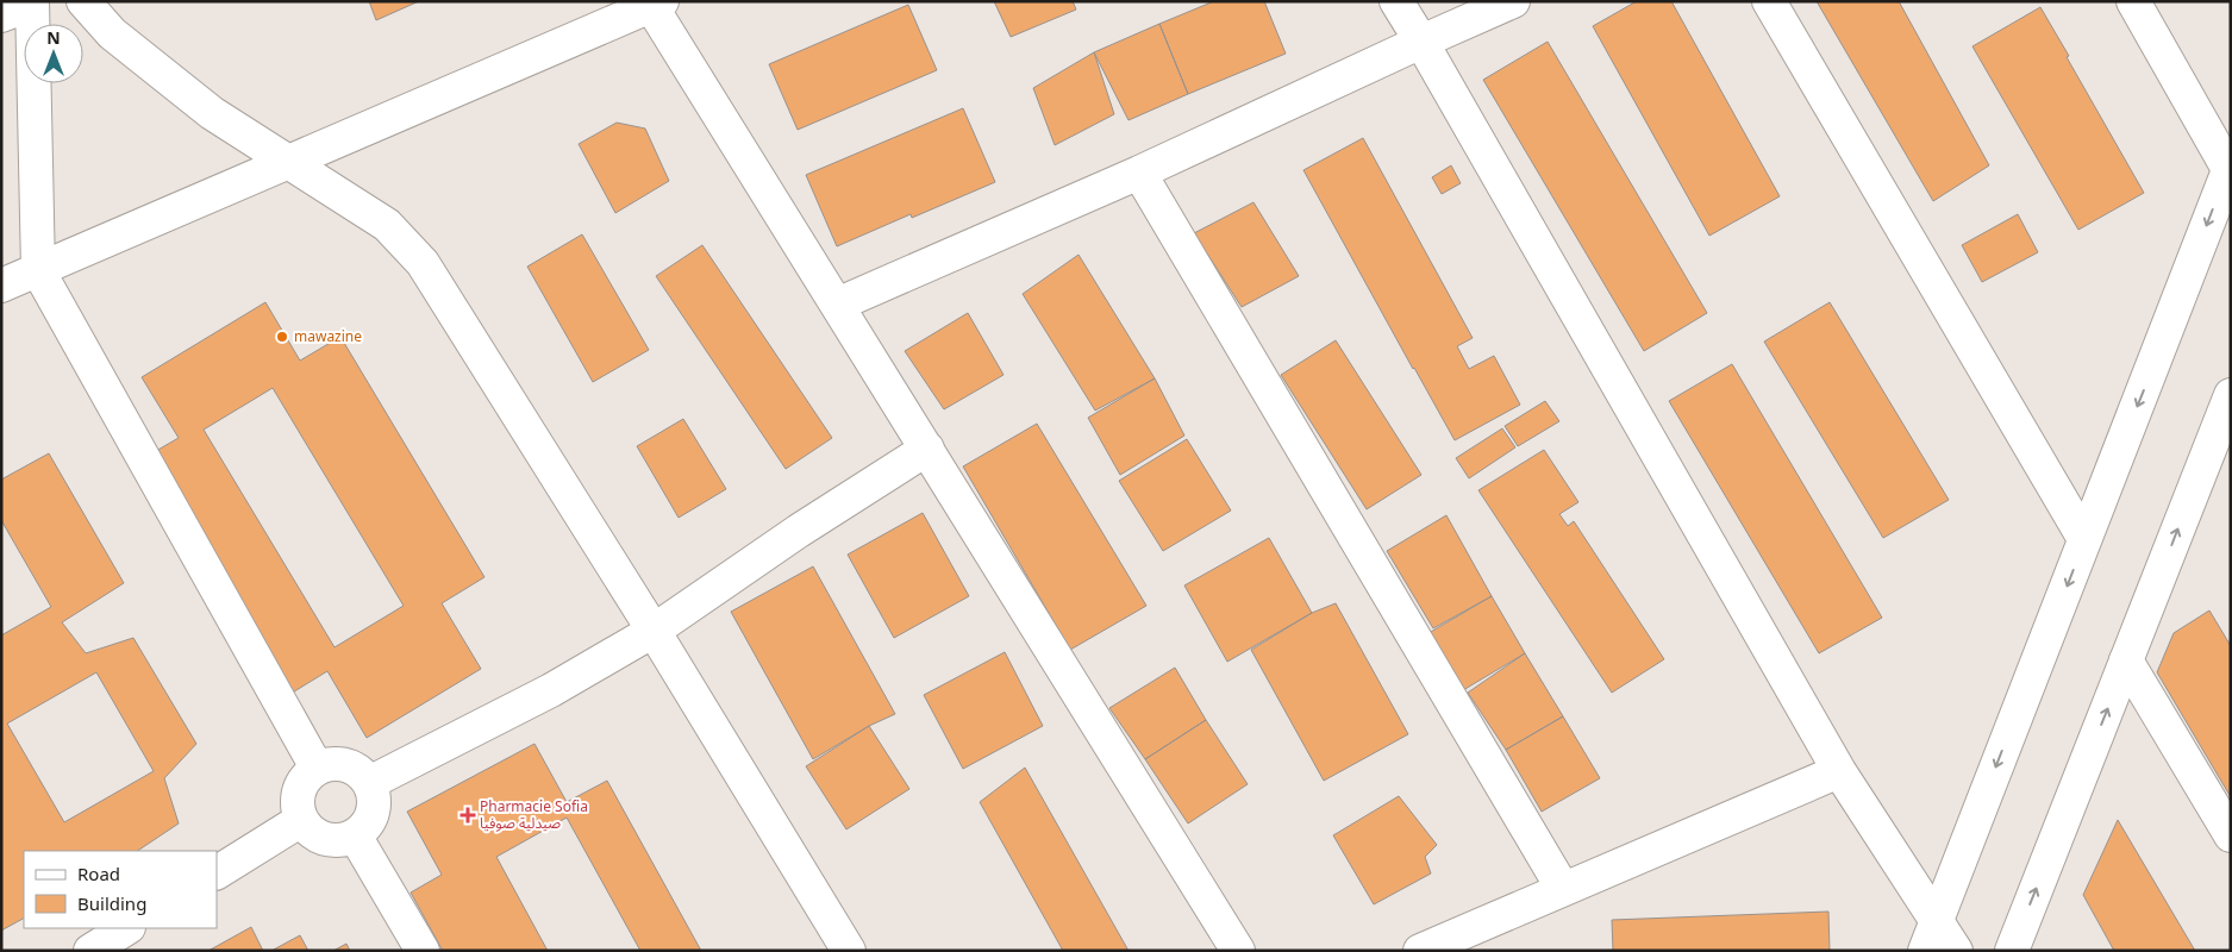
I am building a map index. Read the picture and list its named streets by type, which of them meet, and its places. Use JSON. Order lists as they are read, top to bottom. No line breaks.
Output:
{"places":{"other":["mawazine"],"health":["Pharmacie Sofia صيدلية صوفيا"]},"legend":["Road","Building"],"north":"top"}
